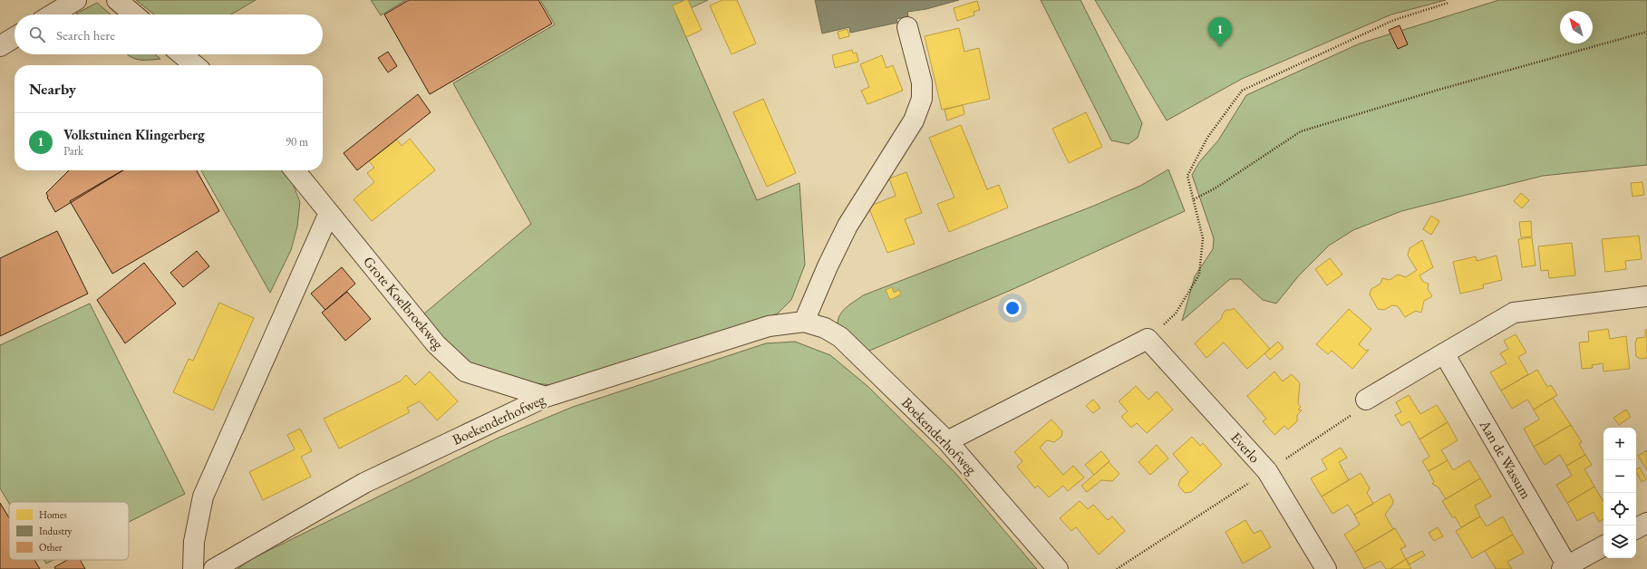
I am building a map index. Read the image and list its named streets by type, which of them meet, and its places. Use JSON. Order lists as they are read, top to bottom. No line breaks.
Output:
{"streets":{"street":["Grote Koelbroekweg","Boekenderhofweg","Everlo","Aan de Wassum"]},"crossings":[["Grote Koelbroekweg","Boekenderhofweg"]],"legend":["Homes","Industry","Other"],"north":"top left","page":{"search":"Search here","pins":"1","heading":"Nearby","list":[{"mark":"1","name":"Volkstuinen Klingerberg","note":"Park","value":"90 m"}],"map_buttons":["+","−"]}}
